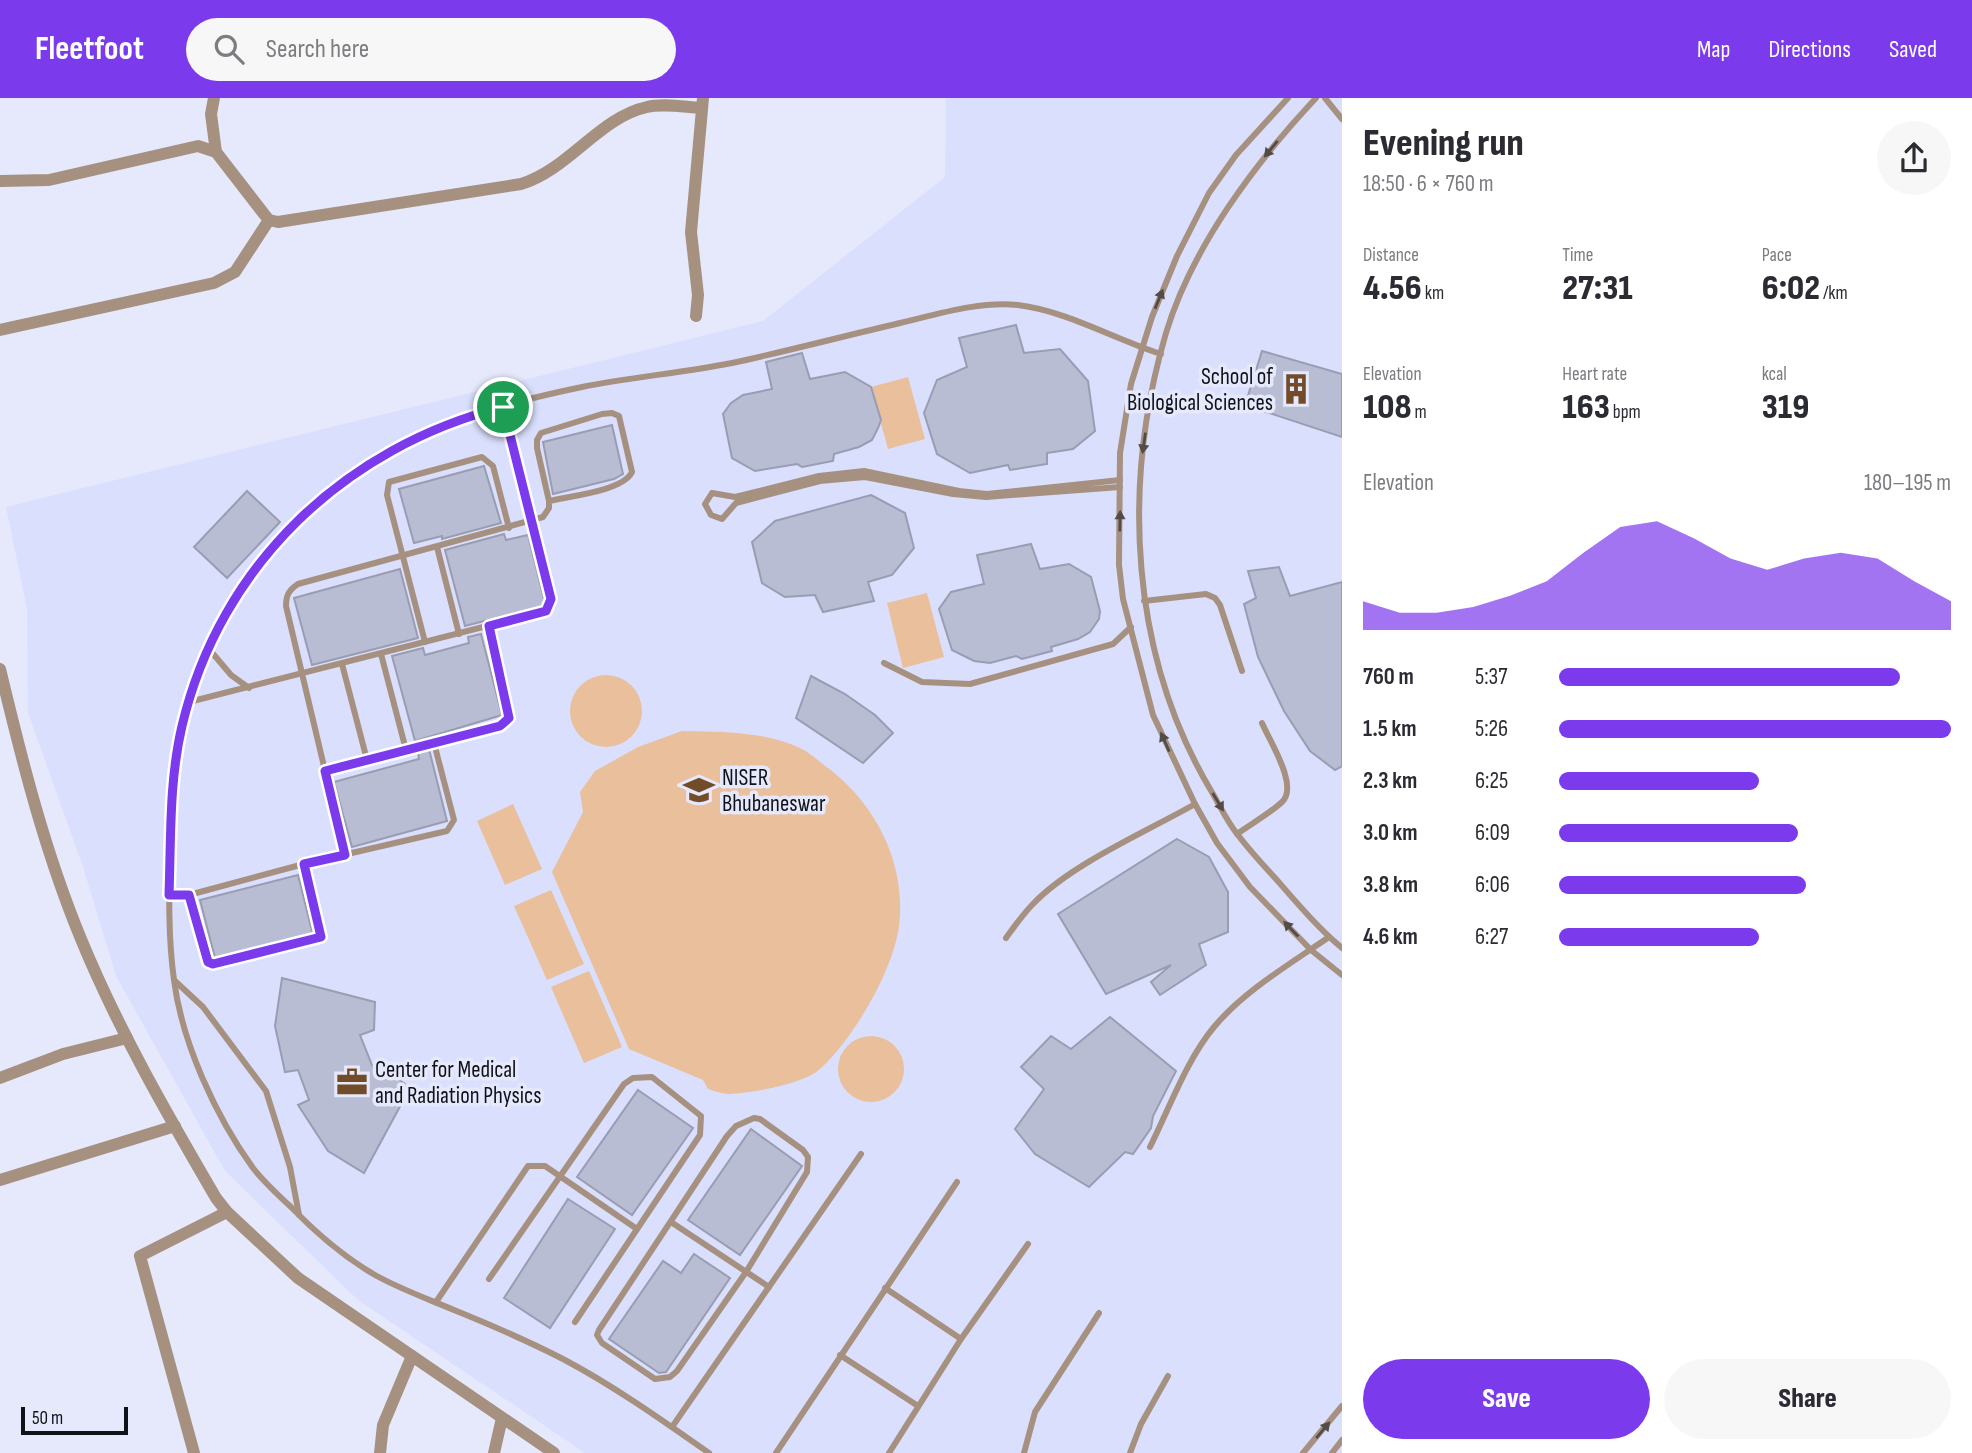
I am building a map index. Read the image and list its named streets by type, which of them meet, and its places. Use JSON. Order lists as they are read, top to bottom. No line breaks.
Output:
{"places":{"building":["School of Biological Sciences"],"school or university":["NISER Bhubaneswar"],"office":["Center for Medical and Radiation Physics"]},"scale_bar":"50 m","page":{"header":"Fleetfoot","search":"Search here","nav":["Map","Directions","Saved"],"heading":["Evening run","18:50 · 6 × 760 m"],"stats":[["Distance","4.56 km"],["Time","27:31"],["Pace","6:02 /km"],["Elevation","108 m"],["Heart rate","163 bpm"],["kcal","319"]],"chart":["Elevation","180–195 m"],"list":[{"name":"760 m","note":"5:37"},{"name":"1.5 km","note":"5:26"},{"name":"2.3 km","note":"6:25"},{"name":"3.0 km","note":"6:09"},{"name":"3.8 km","note":"6:06"},{"name":"4.6 km","note":"6:27"}],"buttons":["Save","Share"],"scale":"50 m"}}
